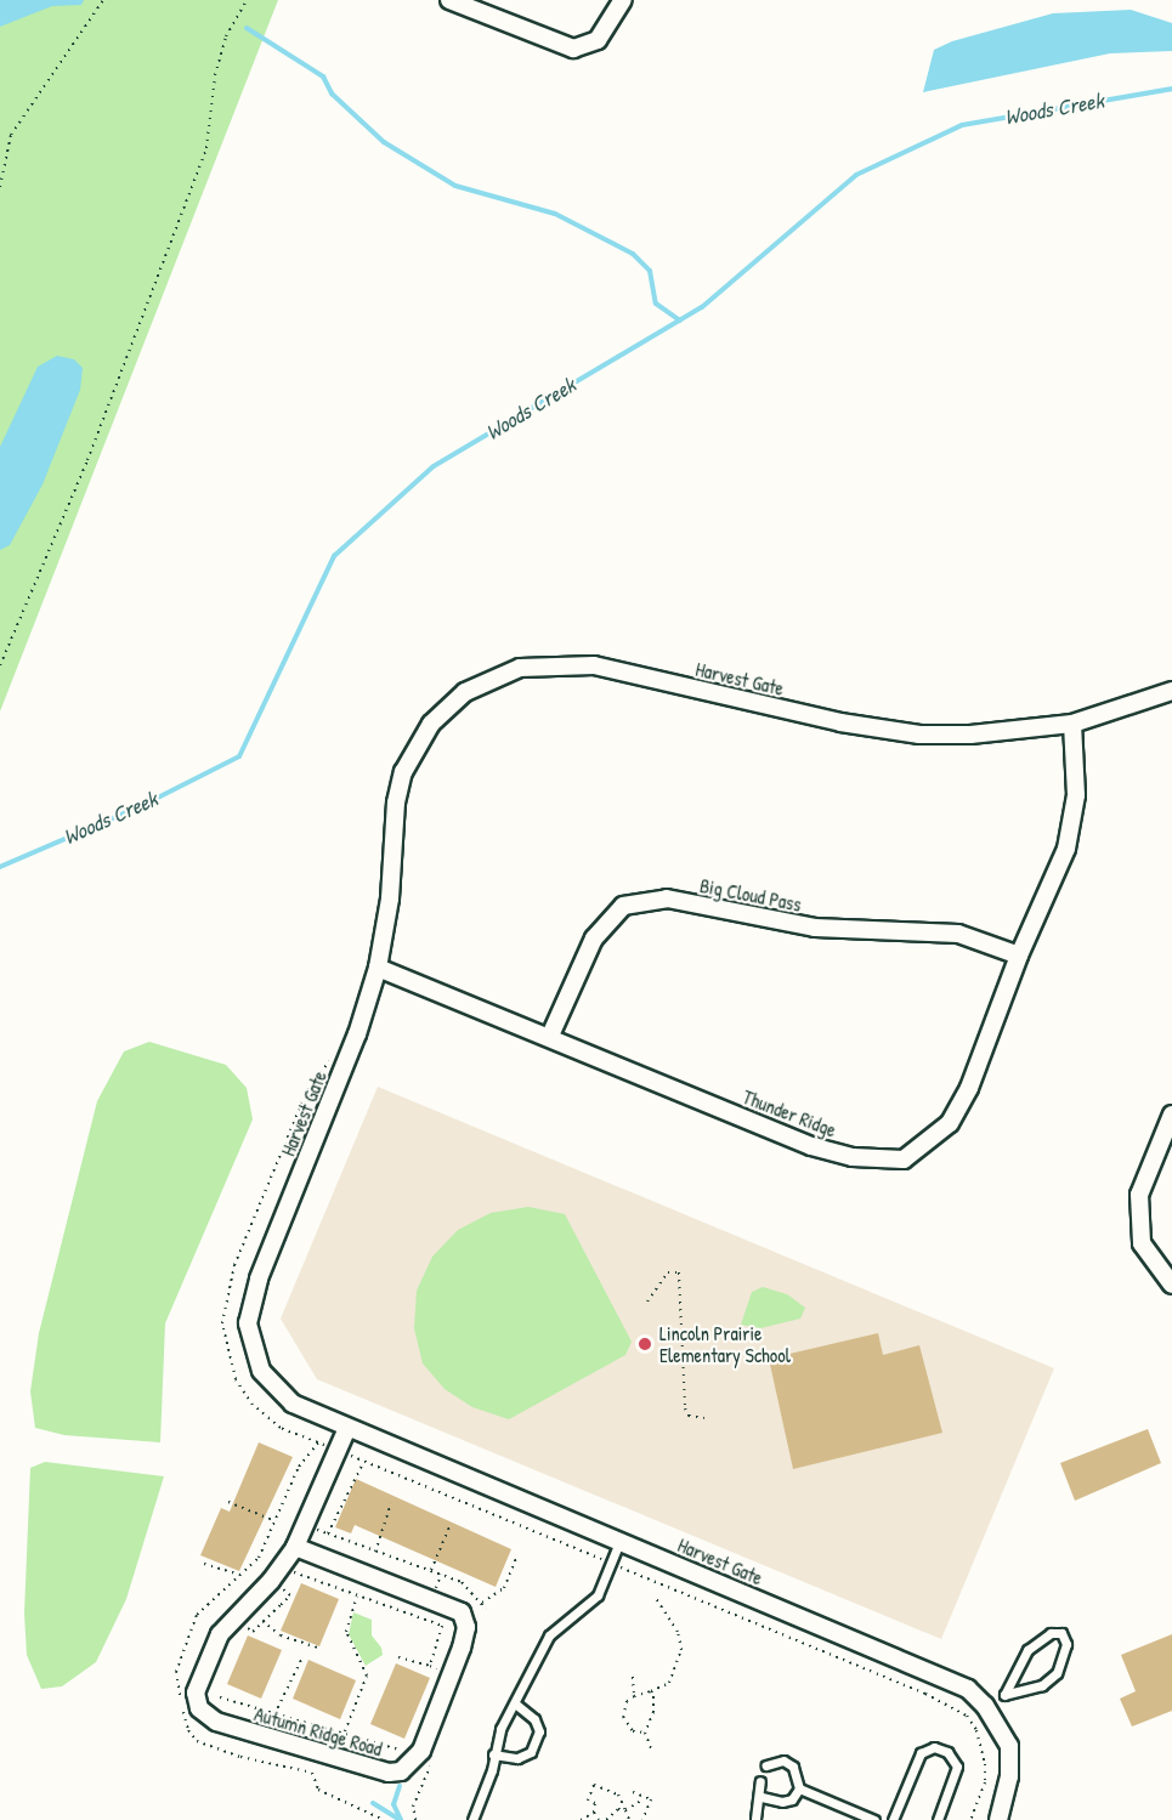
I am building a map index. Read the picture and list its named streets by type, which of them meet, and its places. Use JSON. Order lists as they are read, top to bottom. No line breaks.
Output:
{"streets":{"street":["Harvest Gate","Big Cloud Pass","Thunder Ridge","Autumn Ridge Road"]},"crossings":[["Harvest Gate","Thunder Ridge"],["Harvest Gate","Autumn Ridge Road"],["Big Cloud Pass","Thunder Ridge"]],"water":["Woods Creek"],"places":["Lincoln Prairie Elementary School"]}
